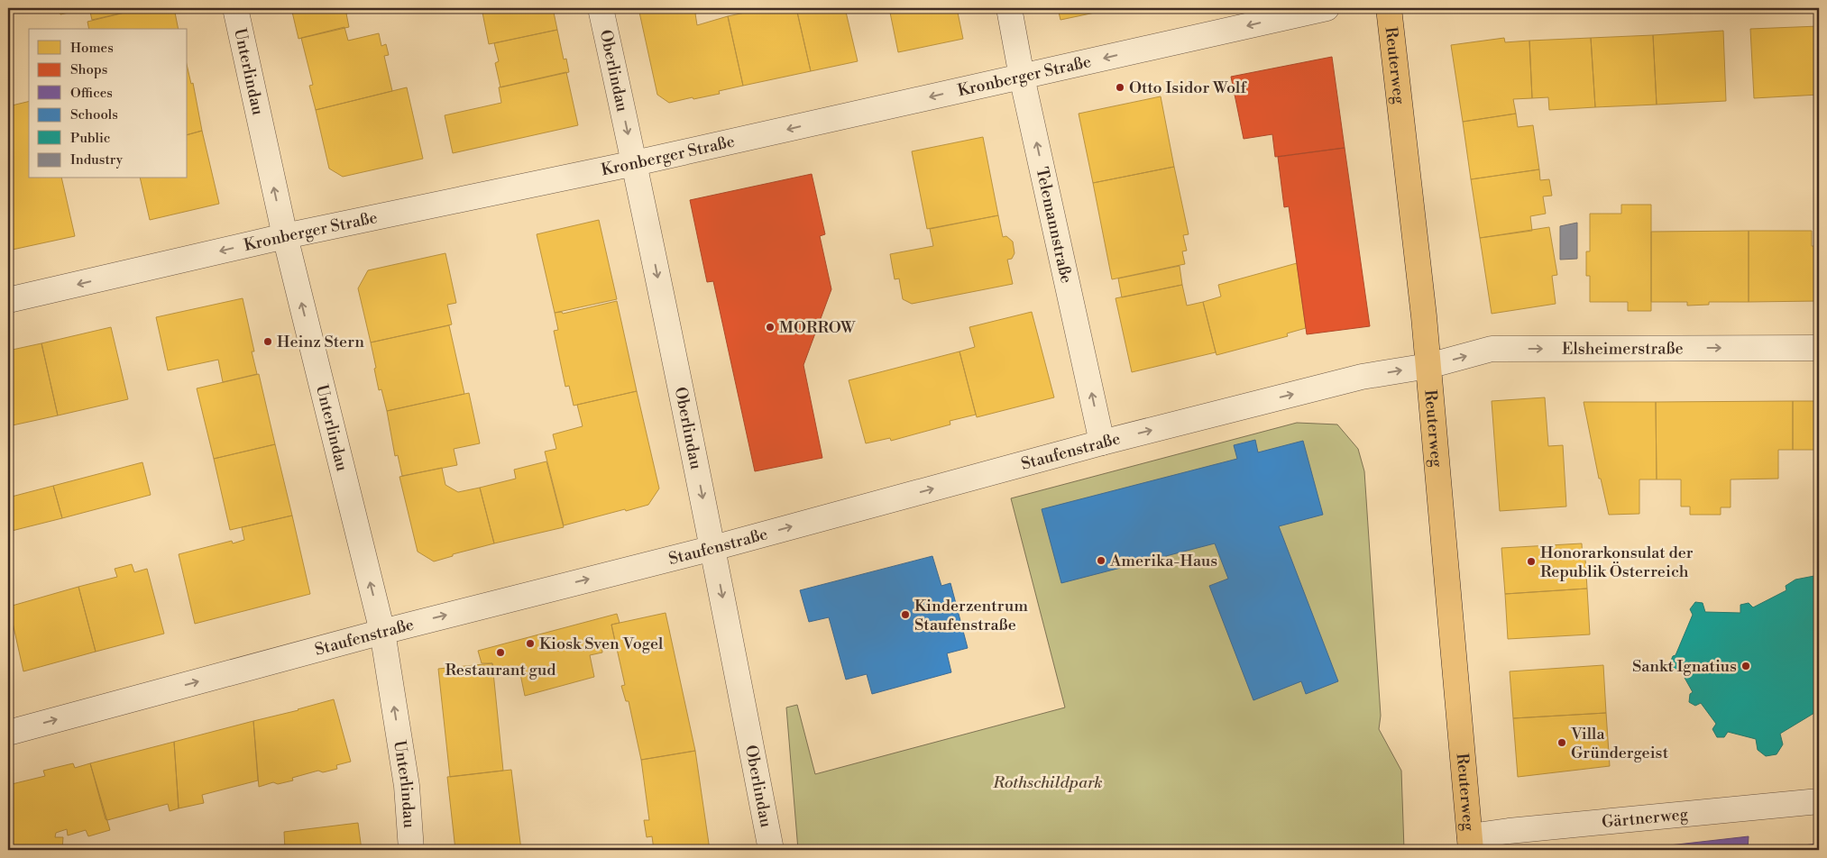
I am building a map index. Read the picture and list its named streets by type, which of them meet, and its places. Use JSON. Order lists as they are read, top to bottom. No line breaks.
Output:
{"streets":{"main road":["Reuterweg"],"street":["Oberlindau","Unterlindau","Kronberger Straße","Telemannstraße","Elsheimerstraße","Staufenstraße","Gärtnerweg"]},"crossings":[["Reuterweg","Elsheimerstraße"],["Reuterweg","Staufenstraße"],["Reuterweg","Gärtnerweg"],["Oberlindau","Kronberger Straße"],["Oberlindau","Staufenstraße"],["Unterlindau","Kronberger Straße"],["Unterlindau","Staufenstraße"],["Kronberger Straße","Telemannstraße"],["Telemannstraße","Staufenstraße"],["Elsheimerstraße","Staufenstraße"]],"one_way":["Oberlindau","Unterlindau","Kronberger Straße","Telemannstraße","Elsheimerstraße","Staufenstraße"],"parks":["Rothschildpark"],"places":["Otto Isidor Wolf","MORROW","Heinz Stern","Amerika-Haus","Honorarkonsulat der Republik Österreich","Kinderzentrum Staufenstraße","Kiosk Sven Vogel","Restaurant gud","Sankt Ignatius","Villa Gründergeist"],"legend":["Homes","Shops","Offices","Schools","Public","Industry"]}
